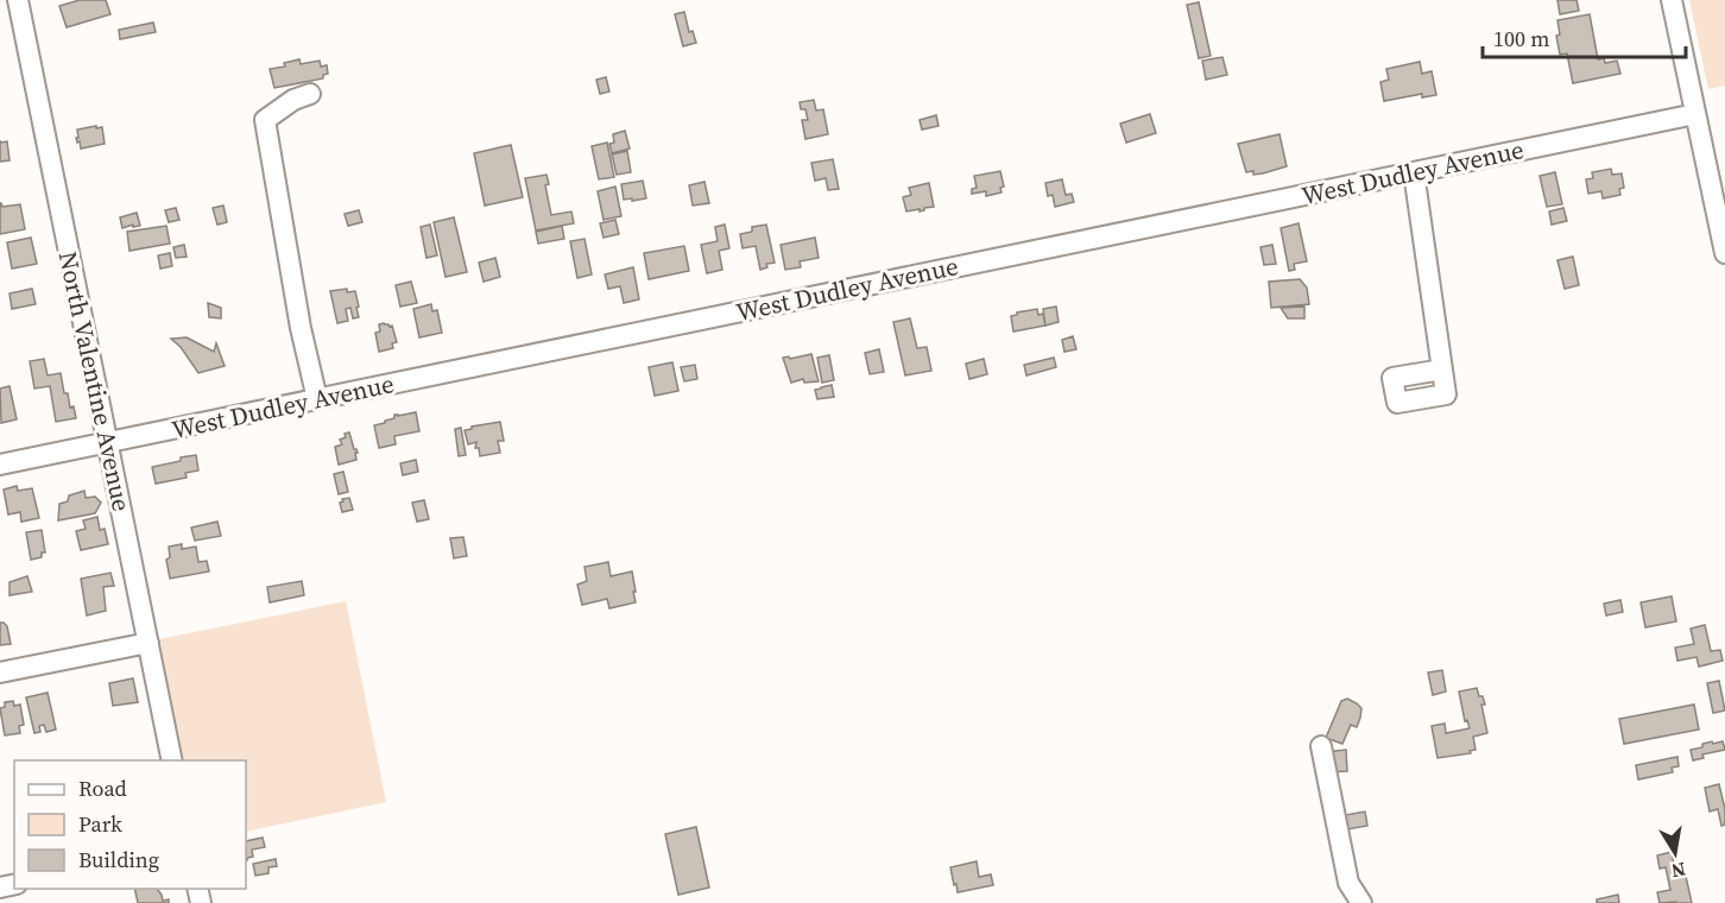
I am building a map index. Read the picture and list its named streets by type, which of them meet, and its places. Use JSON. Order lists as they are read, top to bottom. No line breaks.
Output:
{"streets":{"street":["West Dudley Avenue","North Valentine Avenue"]},"crossings":[["West Dudley Avenue","North Valentine Avenue"]],"legend":["Road","Park","Building"],"scale_bar":"100 m","north":"bottom"}
